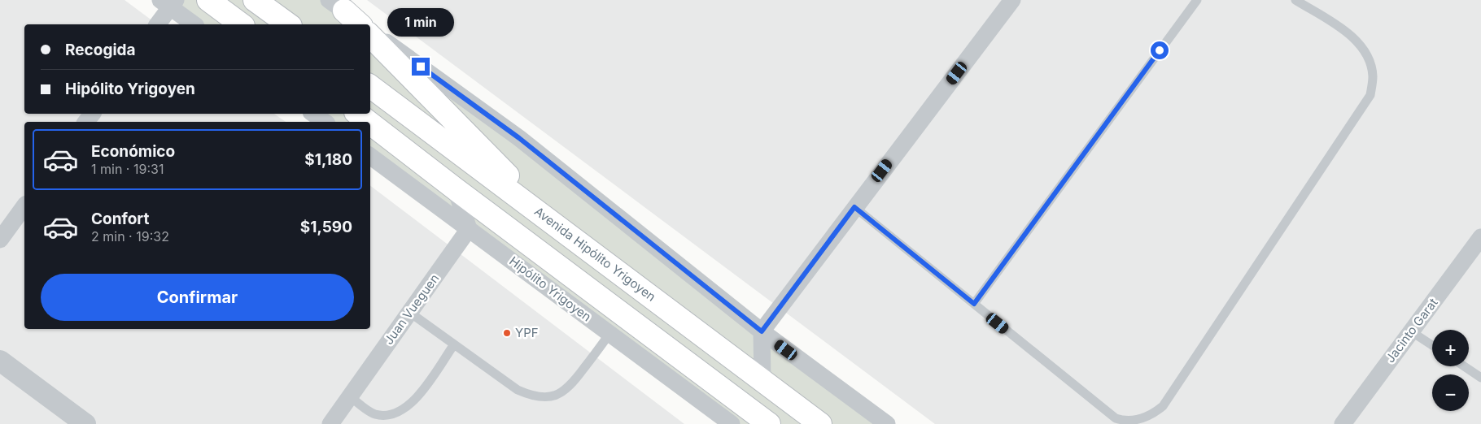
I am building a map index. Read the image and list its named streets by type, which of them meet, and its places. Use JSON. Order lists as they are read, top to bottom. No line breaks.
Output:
{"streets":{"highway":["Avenida Hipólito Yrigoyen"],"street":["Hipólito Yrigoyen","Juan Vueguen","Jacinto Garat"]},"crossings":[["Hipólito Yrigoyen","Juan Vueguen"]],"places":["YPF"],"page":{"bubble":"1 min","banner":["Recogida","Hipólito Yrigoyen"],"list":[{"name":"Económico","note":"1 min · 19:31","value":"$1,180"},{"name":"Confort","note":"2 min · 19:32","value":"$1,590"}],"buttons":"Confirmar","map_buttons":["+","−"]}}
